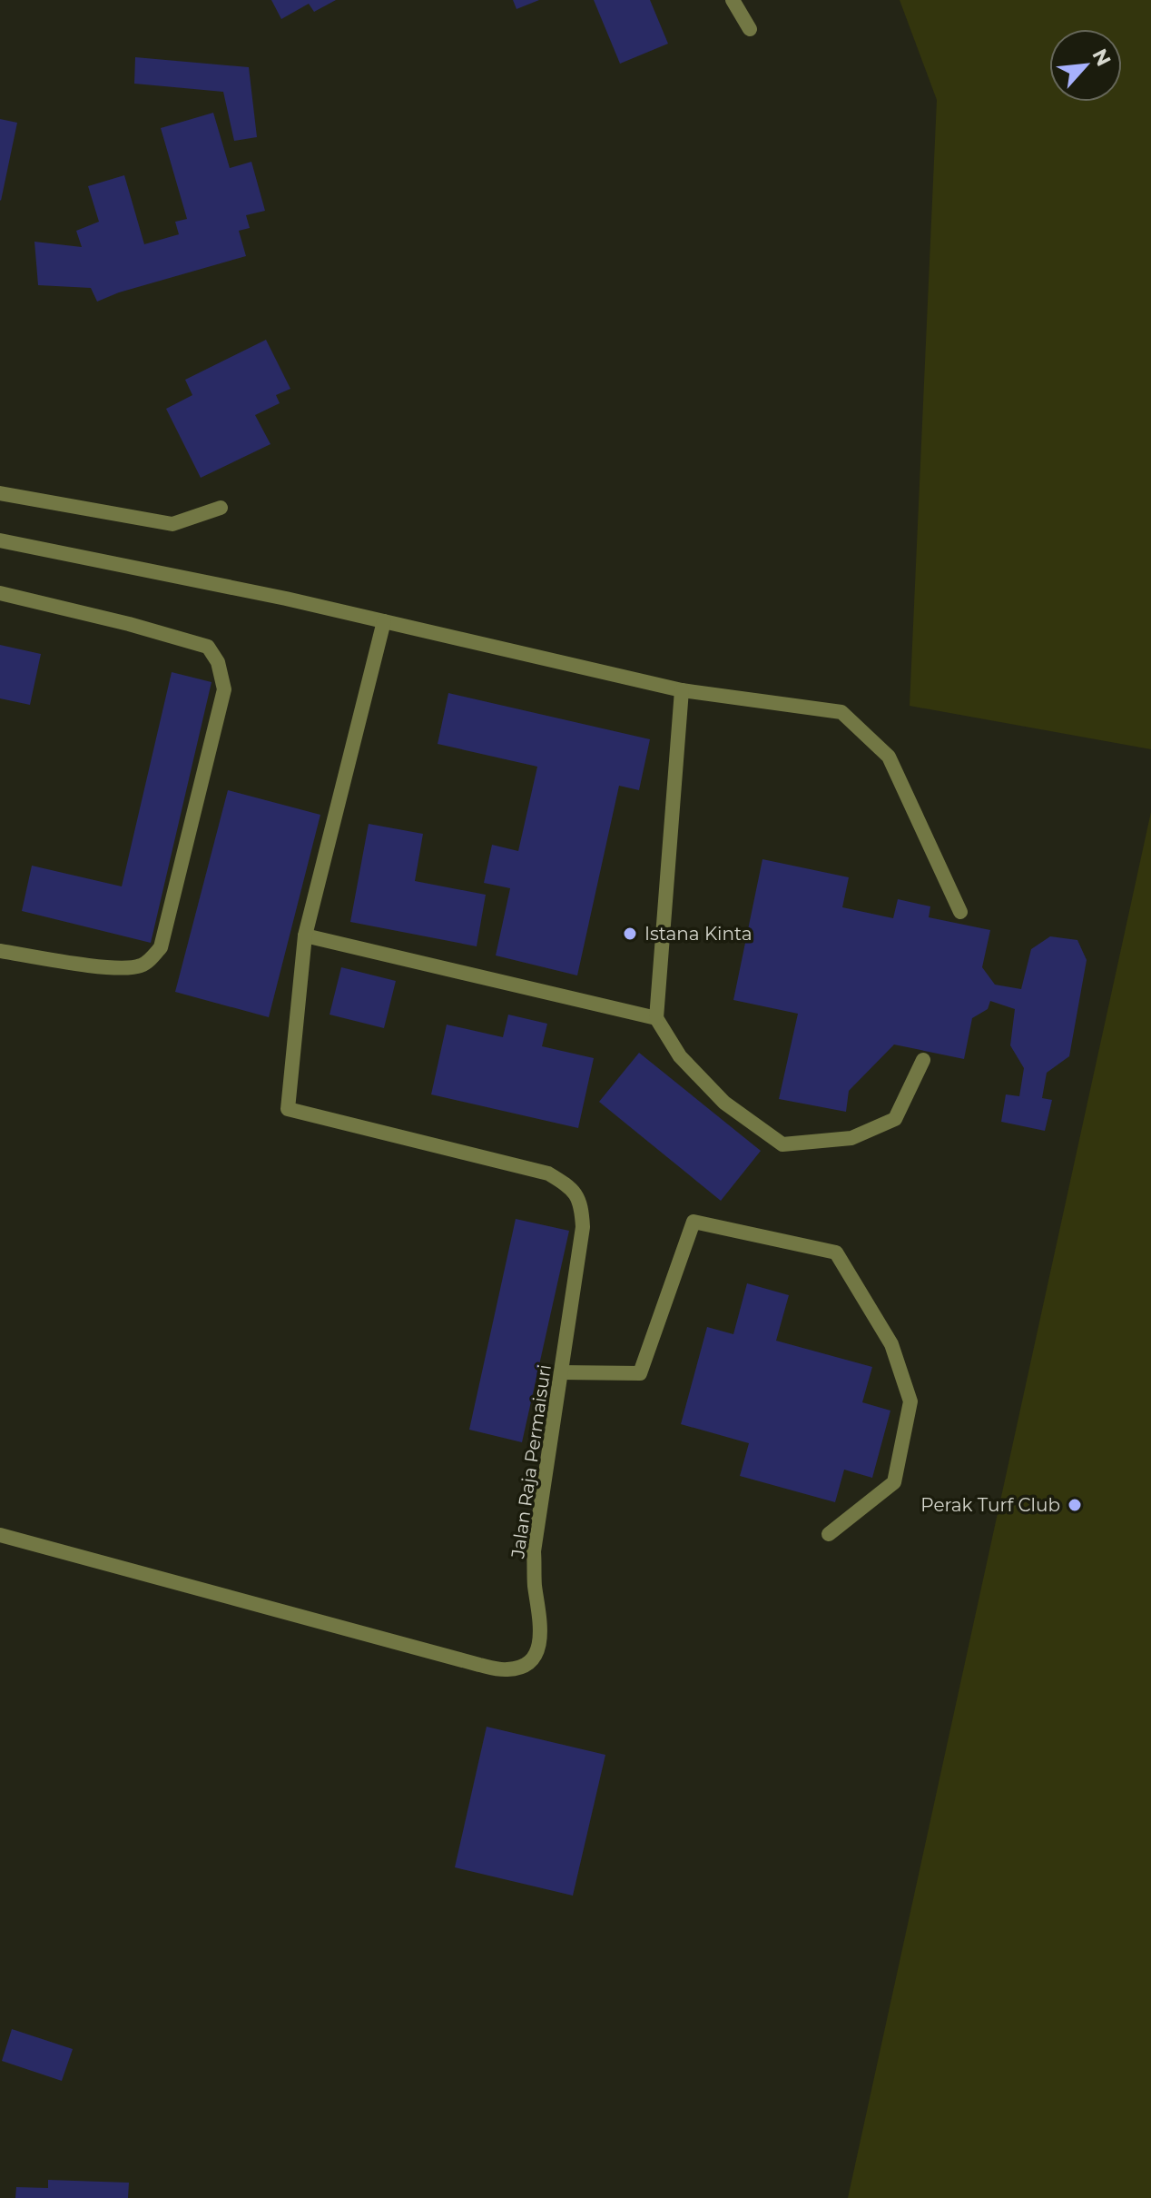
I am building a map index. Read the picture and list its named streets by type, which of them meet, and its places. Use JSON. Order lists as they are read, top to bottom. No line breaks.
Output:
{"streets":{"street":["Jalan Raja Permaisuri"]},"places":["Istana Kinta","Perak Turf Club"],"north":"top right"}
